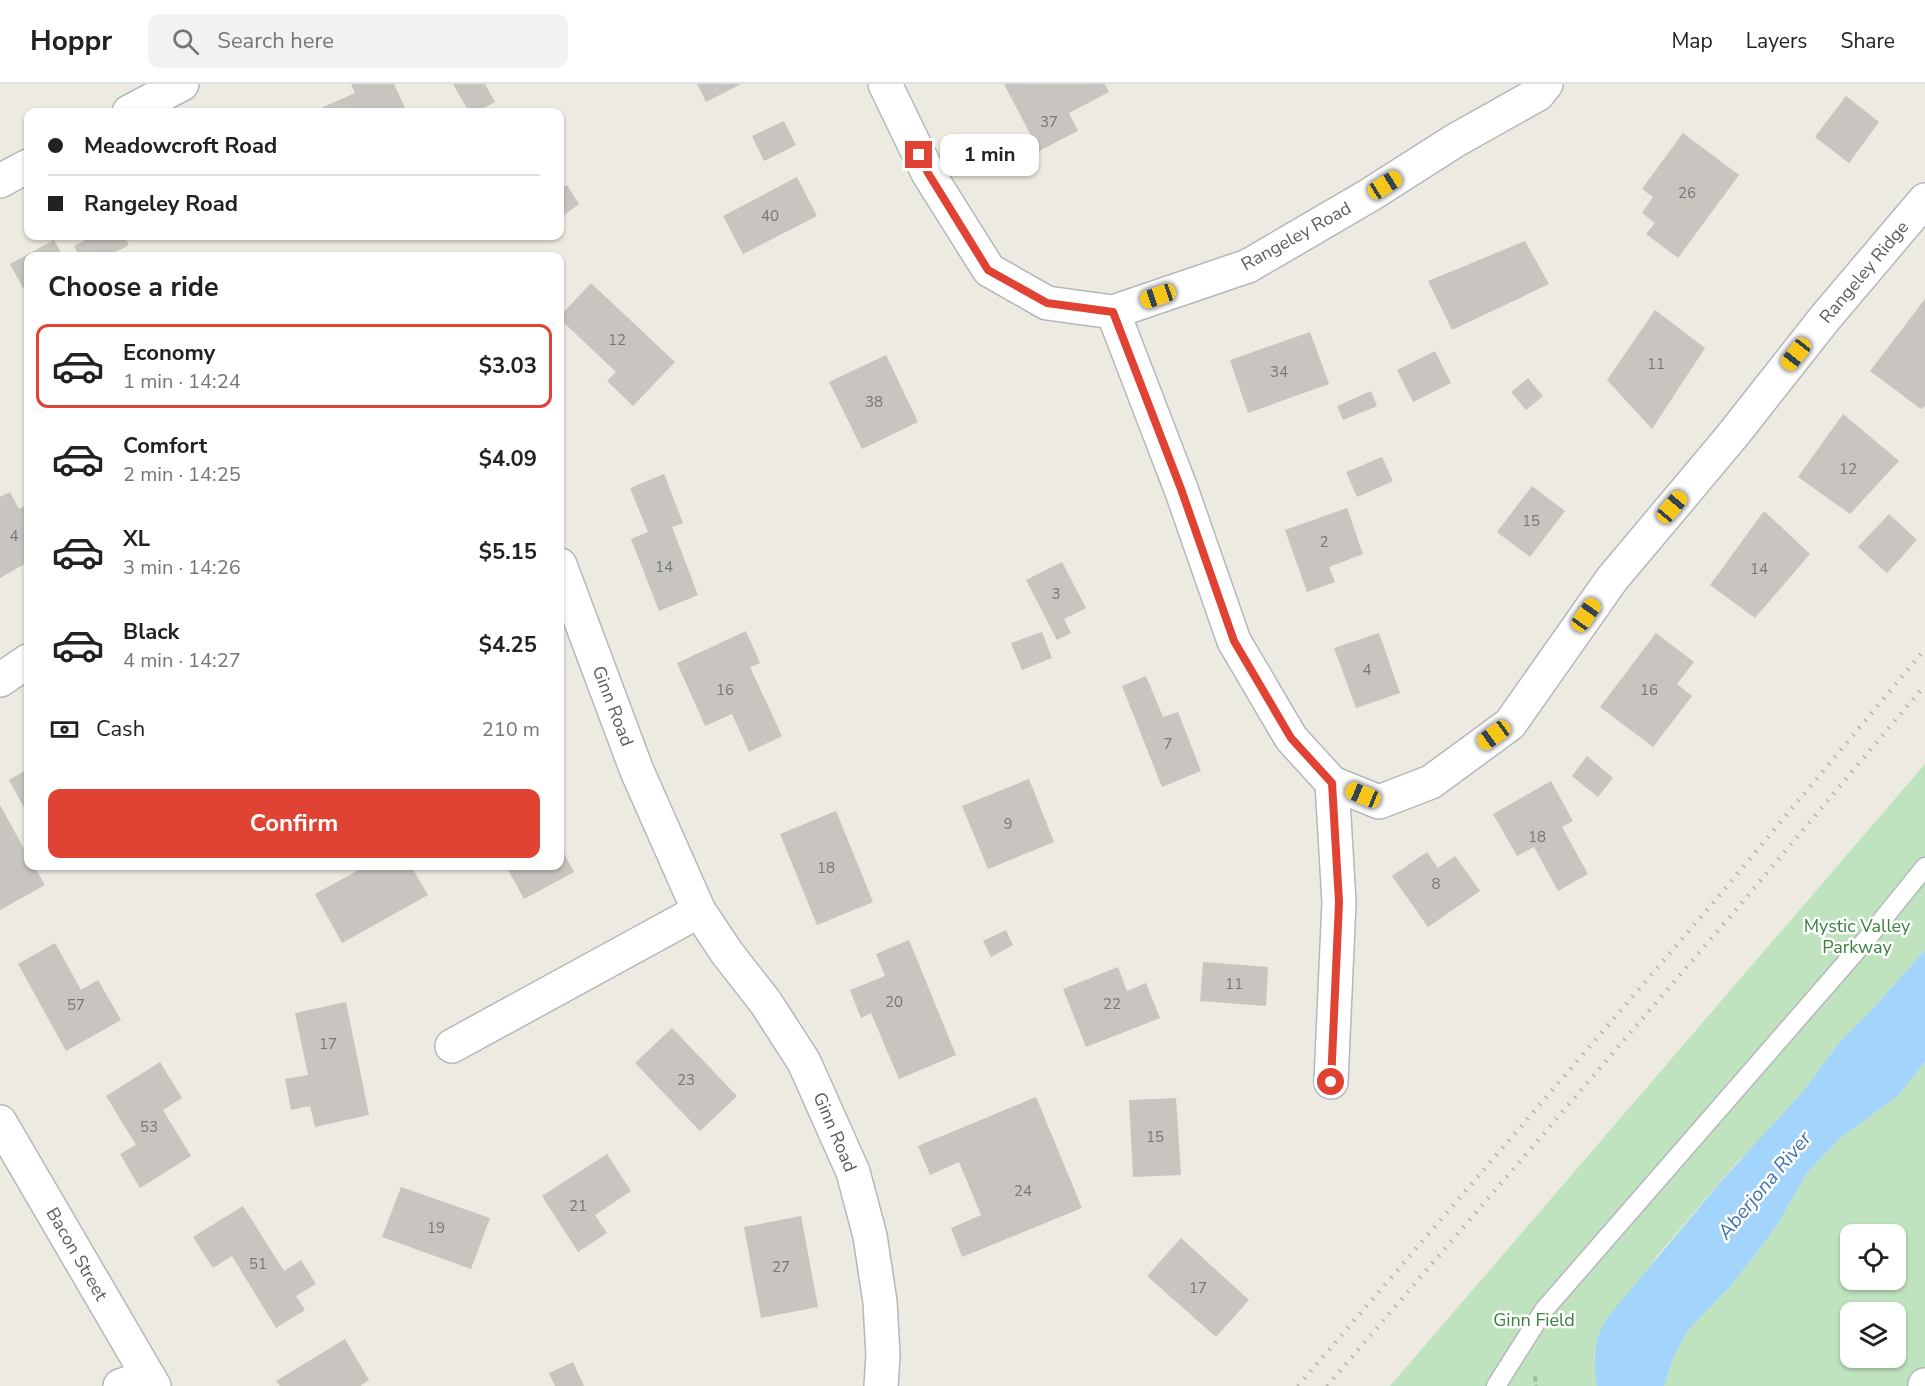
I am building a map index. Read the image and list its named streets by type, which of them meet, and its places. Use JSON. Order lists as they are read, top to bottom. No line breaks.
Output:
{"streets":{"street":["Rangeley Road","Rangeley Ridge","Ginn Road","Bacon Street"]},"water":["Aberjona River"],"parks":["Mystic Valley Parkway","Ginn Field"],"house_numbers":["37","26","40","12","11","34","38","12","15","4","2","14","14","3","4","16","16","7","9","18","18","8","11","20","22","57","17","23","53","15","24","21","19","51","27","17"],"page":{"header":"Hoppr","search":"Search here","nav":["Map","Layers","Share"],"banner":["Meadowcroft Road","Rangeley Road"],"bubble":"1 min","heading":"Choose a ride","list":[{"name":"Economy","note":"1 min · 14:24","value":"$3.03"},{"name":"Comfort","note":"2 min · 14:25","value":"$4.09"},{"name":"XL","note":"3 min · 14:26","value":"$5.15"},{"name":"Black","note":"4 min · 14:27","value":"$4.25"}],"pay":["Cash","210 m"],"buttons":"Confirm"}}
